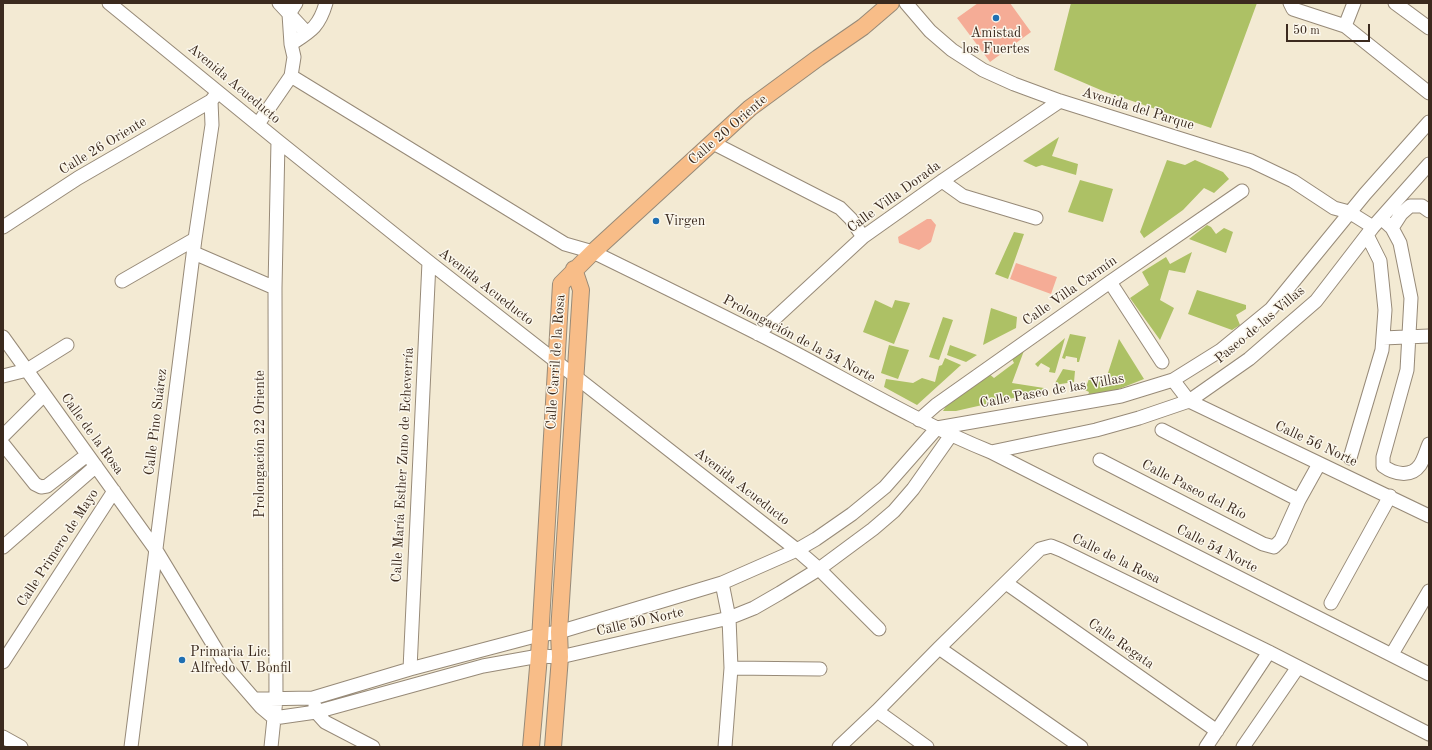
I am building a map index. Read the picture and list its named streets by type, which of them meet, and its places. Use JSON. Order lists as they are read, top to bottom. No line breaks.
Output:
{"streets":{"main road":["Calle 20 Oriente","Calle Carril de la Rosa"],"street":["Avenida Acueducto","Avenida del Parque","Calle 26 Oriente","Calle Villa Dorada","Calle Villa Carmín","Paseo de las Villas","Prolongación de la 54 Norte","Calle Paseo de las Villas","Calle Pino Suárez","Calle de la Rosa","Prolongación 22 Oriente","Calle 56 Norte","Calle María Esther Zuno de Echeverría","Calle Paseo del Río","Calle Primero de Mayo","Calle 54 Norte","Calle 50 Norte","Calle Regata"]},"crossings":[["Avenida Acueducto","Calle 26 Oriente"],["Avenida Acueducto","Calle Carril de la Rosa"],["Avenida Acueducto","Calle Pino Suárez"],["Avenida Acueducto","Prolongación 22 Oriente"],["Avenida Acueducto","Calle María Esther Zuno de Echeverría"],["Avenida Acueducto","Calle 50 Norte"],["Avenida del Parque","Calle Villa Dorada"],["Avenida del Parque","Paseo de las Villas"],["Calle 20 Oriente","Prolongación de la 54 Norte"],["Calle 20 Oriente","Calle Carril de la Rosa"],["Calle 26 Oriente","Calle Pino Suárez"],["Calle Villa Dorada","Prolongación de la 54 Norte"],["Calle Villa Carmín","Prolongación de la 54 Norte"],["Paseo de las Villas","Prolongación de la 54 Norte"],["Paseo de las Villas","Calle Paseo de las Villas"],["Paseo de las Villas","Calle 56 Norte"],["Paseo de las Villas","Calle 54 Norte"],["Prolongación de la 54 Norte","Calle Paseo de las Villas"],["Prolongación de la 54 Norte","Calle 54 Norte"],["Prolongación de la 54 Norte","Calle 50 Norte"],["Calle Carril de la Rosa","Calle 50 Norte"],["Calle Paseo de las Villas","Calle 50 Norte"],["Calle Pino Suárez","Calle de la Rosa"],["Calle de la Rosa","Prolongación 22 Oriente"],["Calle de la Rosa","Calle Primero de Mayo"],["Calle de la Rosa","Calle 50 Norte"],["Calle de la Rosa","Calle Regata"],["Prolongación 22 Oriente","Calle 50 Norte"],["Calle María Esther Zuno de Echeverría","Calle 50 Norte"]],"places":["Amistad los Fuertes","Virgen","Primaria Lic. Alfredo V. Bonfil"],"scale_bar":"50 m"}
